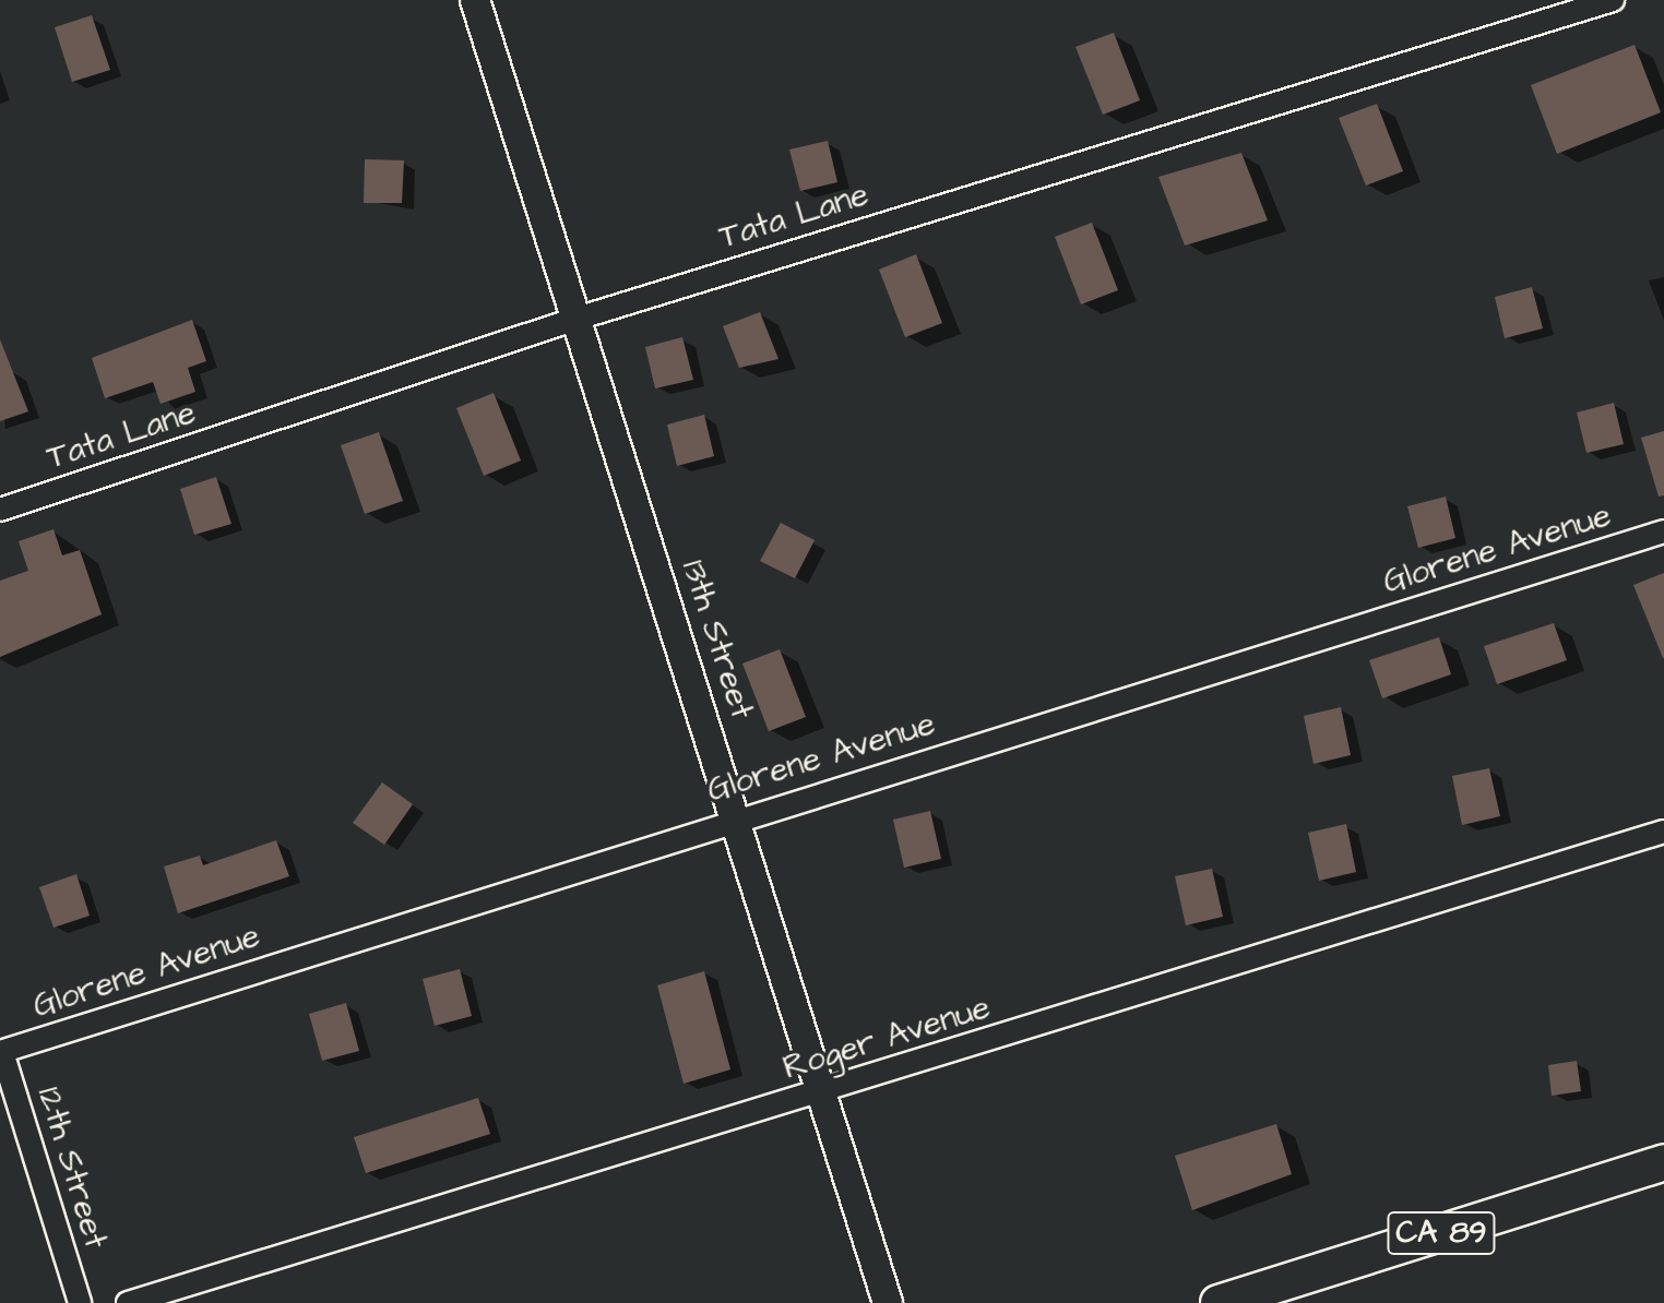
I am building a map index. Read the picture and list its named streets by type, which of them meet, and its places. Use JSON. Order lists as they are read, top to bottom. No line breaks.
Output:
{"streets":{"main road":["CA 89"],"street":["Tata Lane","Glorene Avenue","13th Street","Roger Avenue","12th Street"]},"crossings":[["Tata Lane","13th Street"],["Glorene Avenue","13th Street"],["Glorene Avenue","12th Street"],["13th Street","Roger Avenue"]]}
